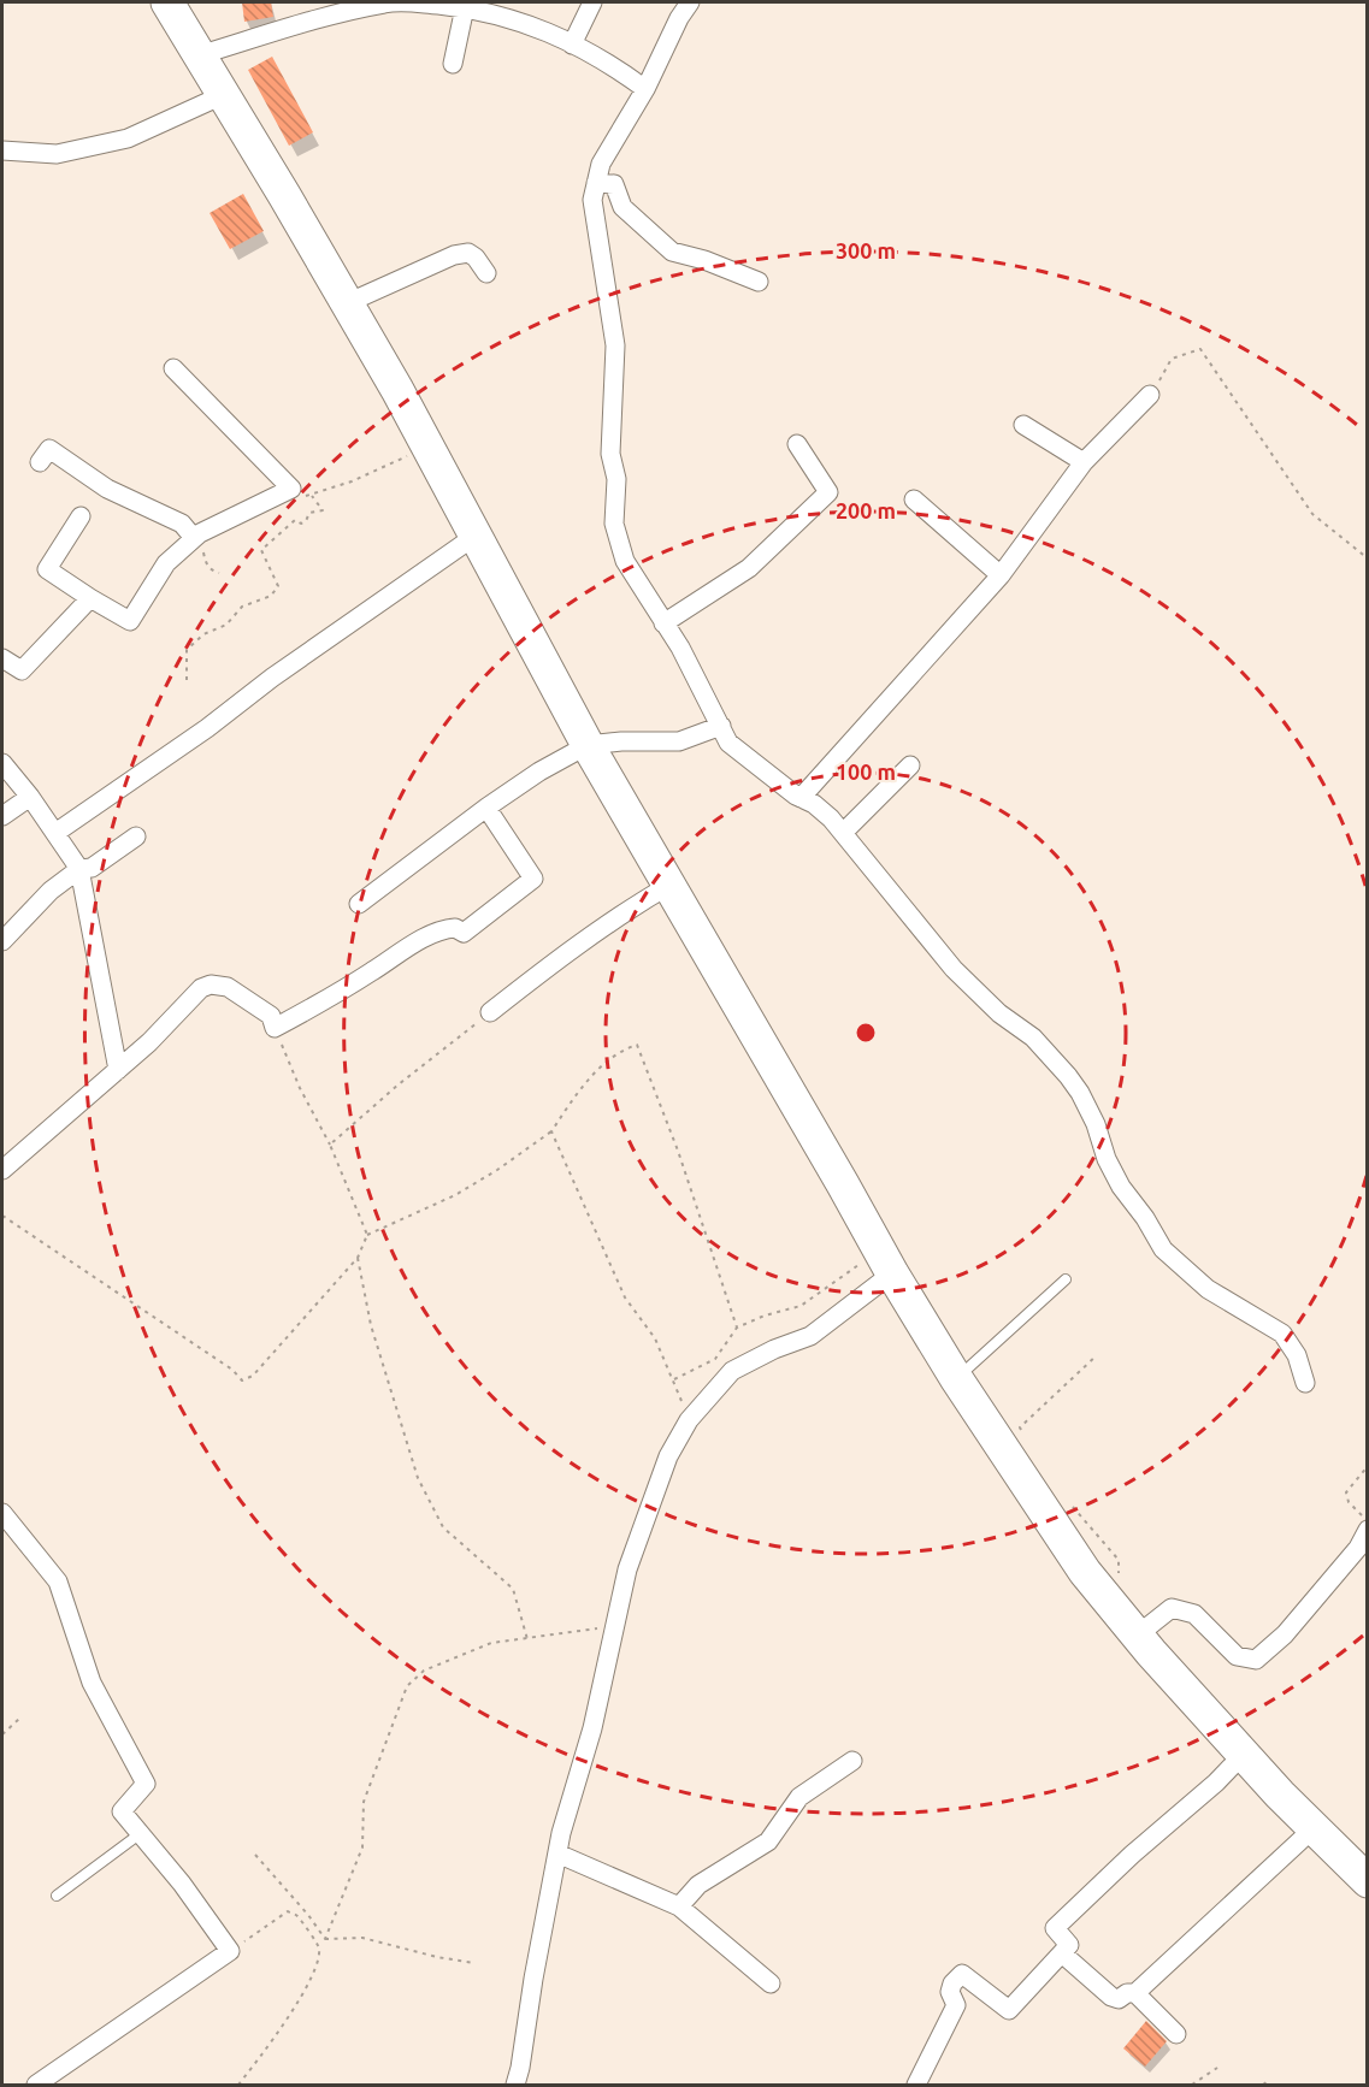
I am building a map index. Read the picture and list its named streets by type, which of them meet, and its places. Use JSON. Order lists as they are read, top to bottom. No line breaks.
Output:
{"rings":["300 m","200 m","100 m"]}
